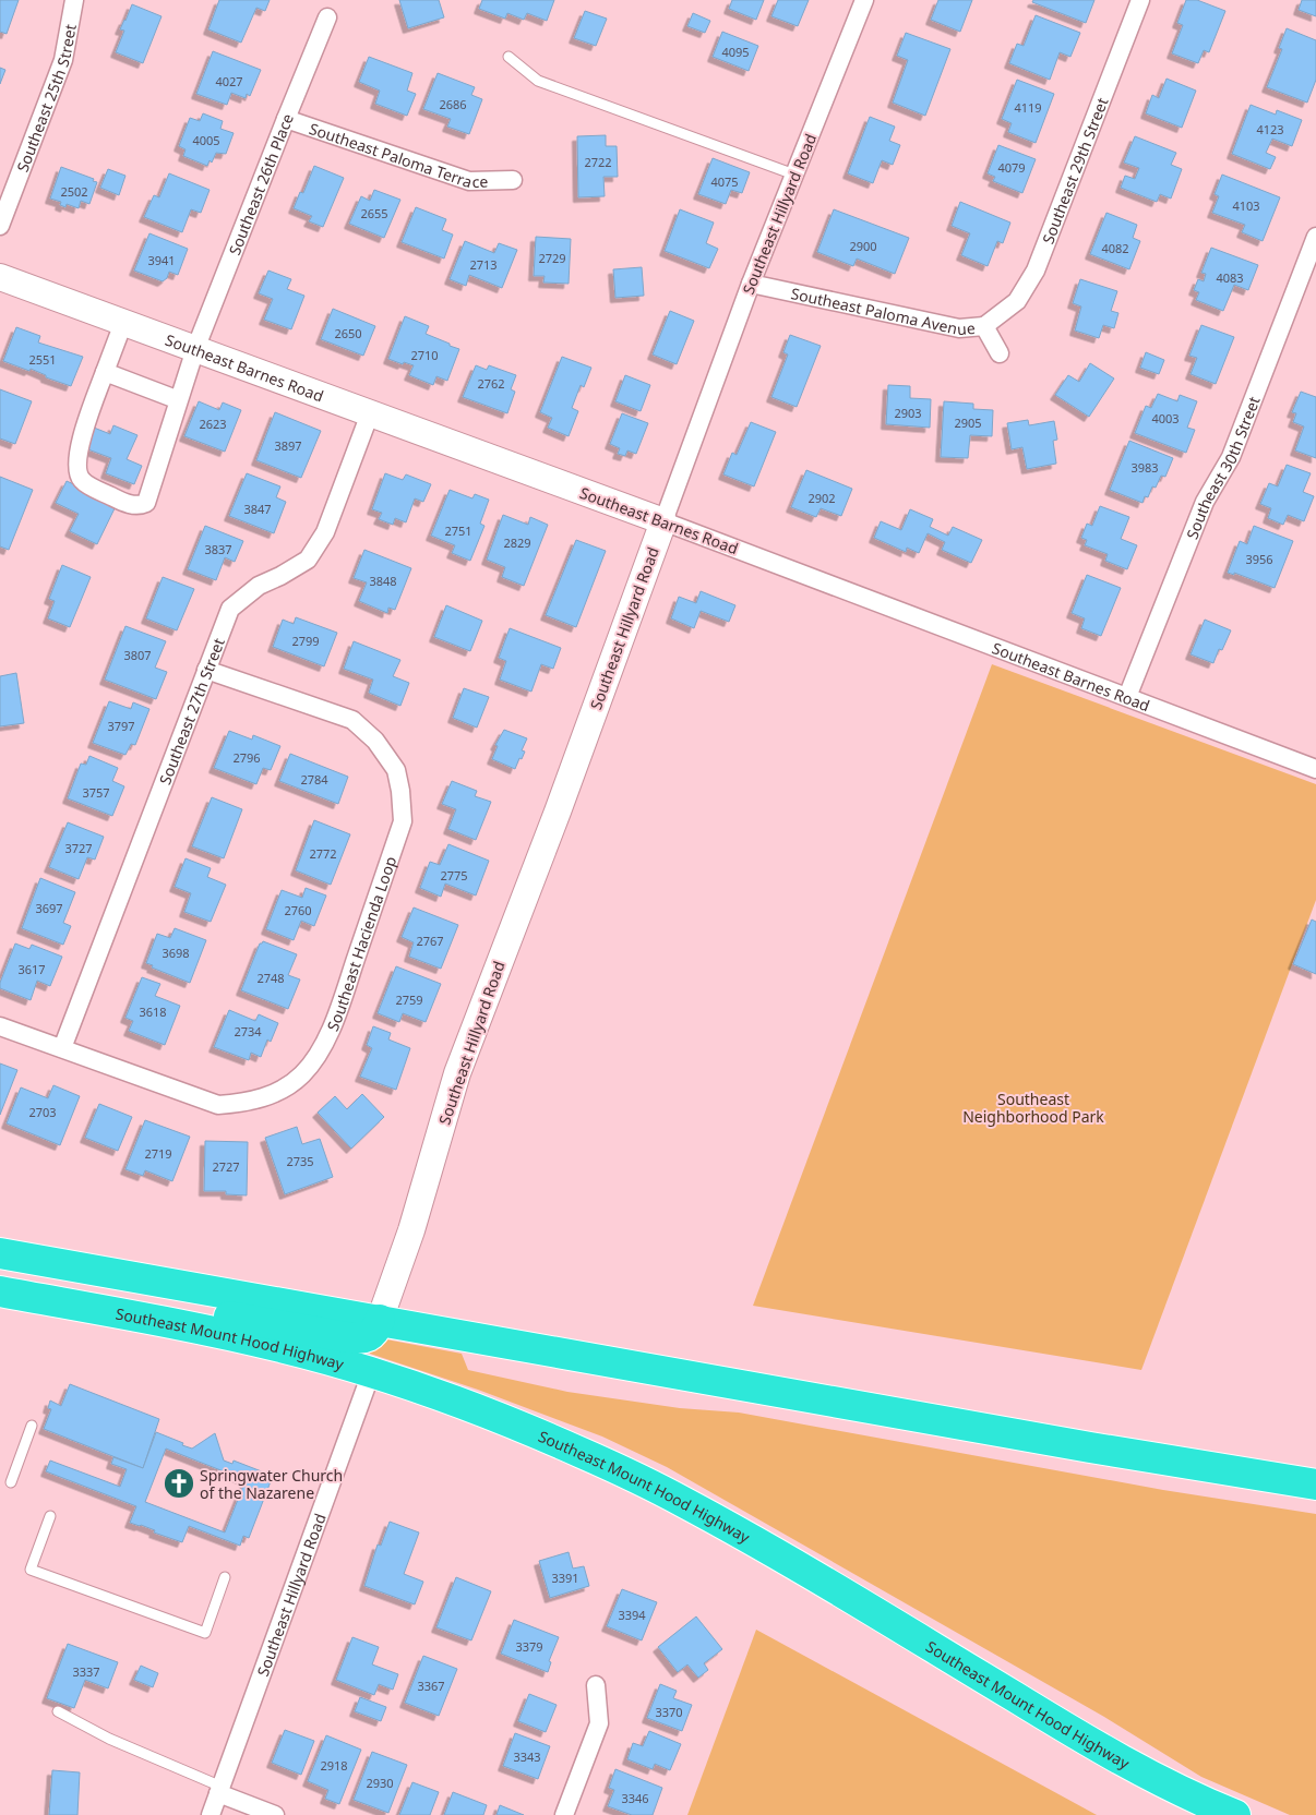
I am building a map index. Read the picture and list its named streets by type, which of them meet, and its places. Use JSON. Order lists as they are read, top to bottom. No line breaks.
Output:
{"streets":{"highway":["Southeast Mount Hood Highway"],"street":["Southeast 25th Street","Southeast Paloma Terrace","Southeast 29th Street","Southeast 26th Place","Southeast Hillyard Road","Southeast Paloma Avenue","Southeast Barnes Road","Southeast 30th Street","Southeast 27th Street","Southeast Hacienda Loop"]},"crossings":[["Southeast Paloma Terrace","Southeast 26th Place"],["Southeast 29th Street","Southeast Paloma Avenue"],["Southeast 26th Place","Southeast Barnes Road"],["Southeast Hillyard Road","Southeast Paloma Avenue"],["Southeast Hillyard Road","Southeast Barnes Road"],["Southeast Hillyard Road","Southeast Mount Hood Highway"],["Southeast Barnes Road","Southeast 30th Street"],["Southeast Barnes Road","Southeast 27th Street"],["Southeast 27th Street","Southeast Hacienda Loop"]],"parks":["Southeast Neighborhood Park"],"places":{"church":["Springwater Church of the Nazarene"]},"house_numbers":["4095","4027","2686","4119","4123","4005","2722","4079","4075","2502","4103","2655","2900","4082","2729","3941","2713","4083","2650","2710","2551","2762","2903","4003","2905","2623","3897","3983","2902","3847","2751","2829","3837","3956","3848","2799","3807","3797","2796","2784","3757","3727","2772","2775","3697","2760","2767","3698","3617","2748","2759","3618","2734","2703","2719","2735","2727","3391","3394","3379","3337","3367","3370","3343","2918","2930","3346"]}
